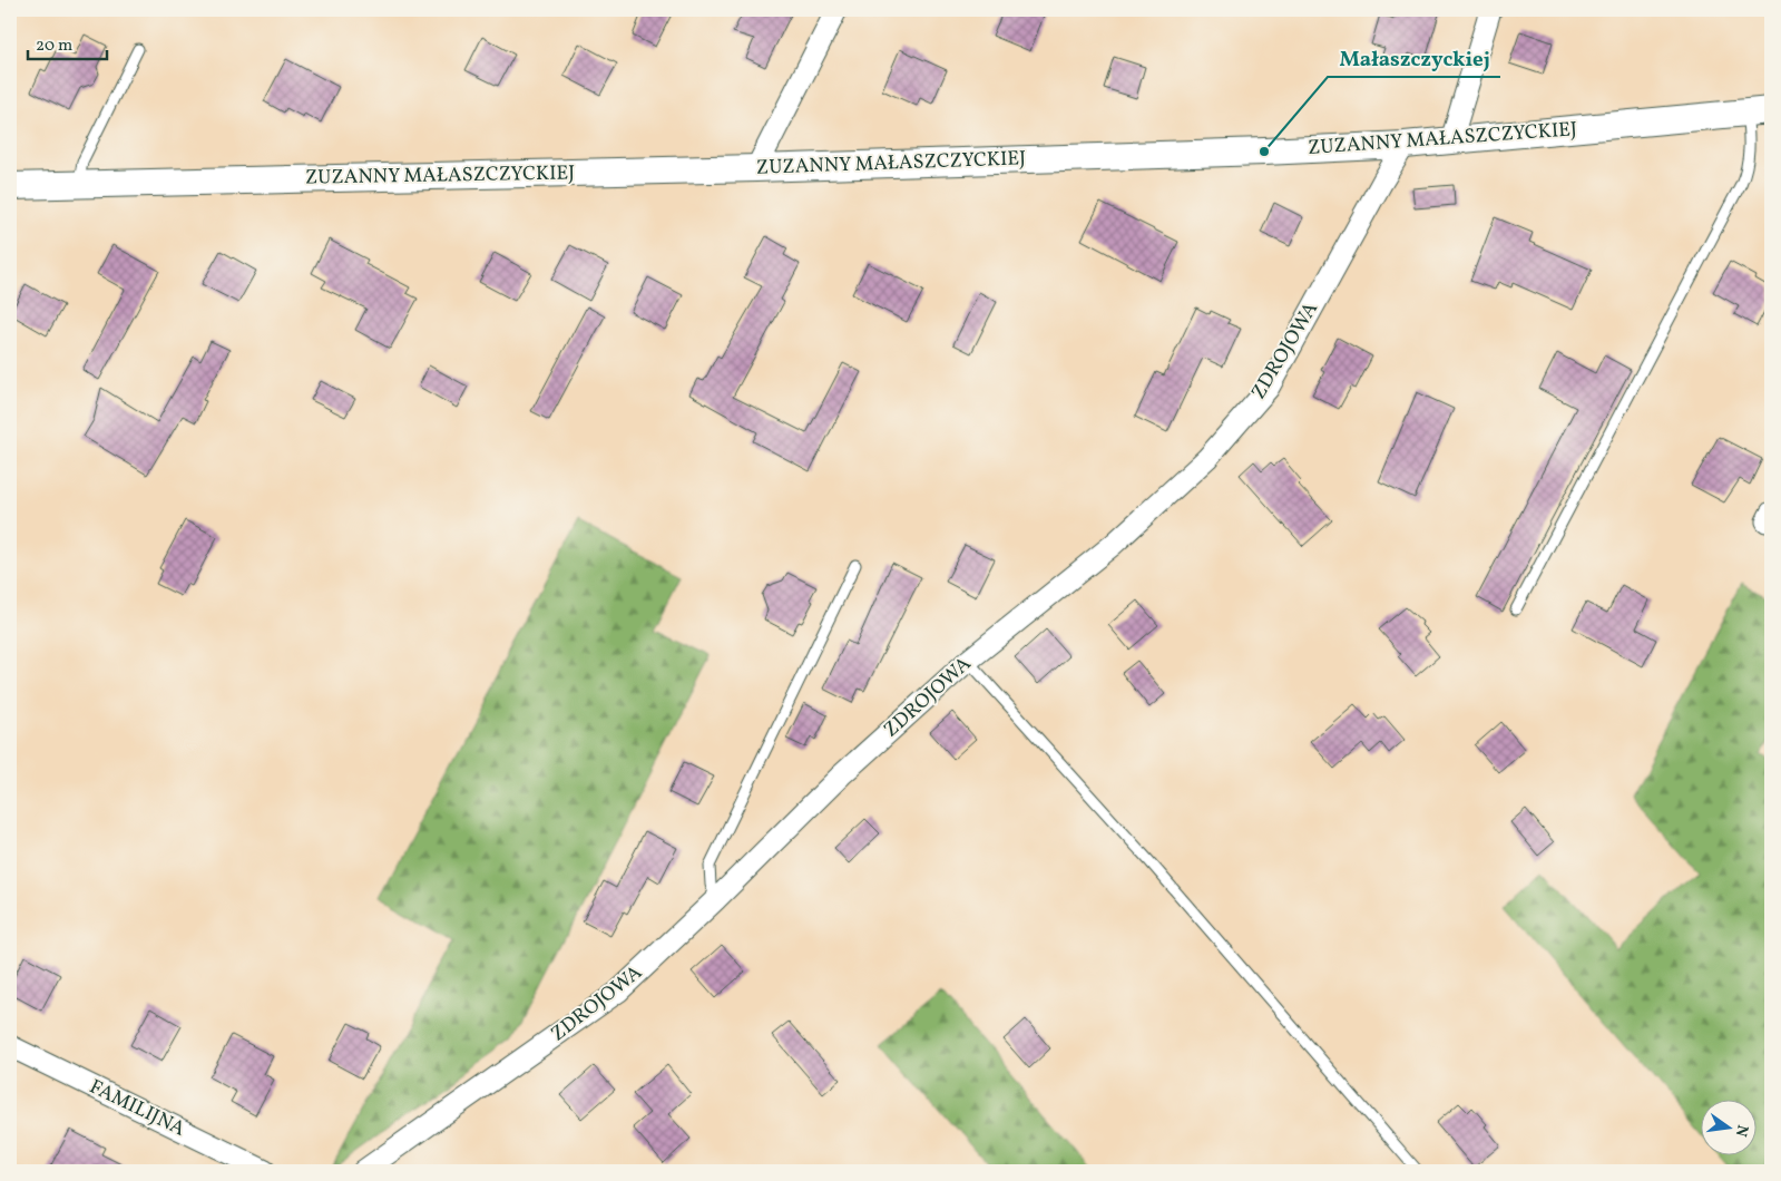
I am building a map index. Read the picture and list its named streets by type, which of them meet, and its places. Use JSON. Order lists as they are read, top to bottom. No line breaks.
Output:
{"streets":{"street":["ZUZANNY MAŁASZCZYCKIEJ","ZDROJOWA","FAMILIJNA"]},"crossings":[["ZUZANNY MAŁASZCZYCKIEJ","ZDROJOWA"]],"places":["Małaszczyckiej"],"scale_bar":"20 m","north":"right"}
